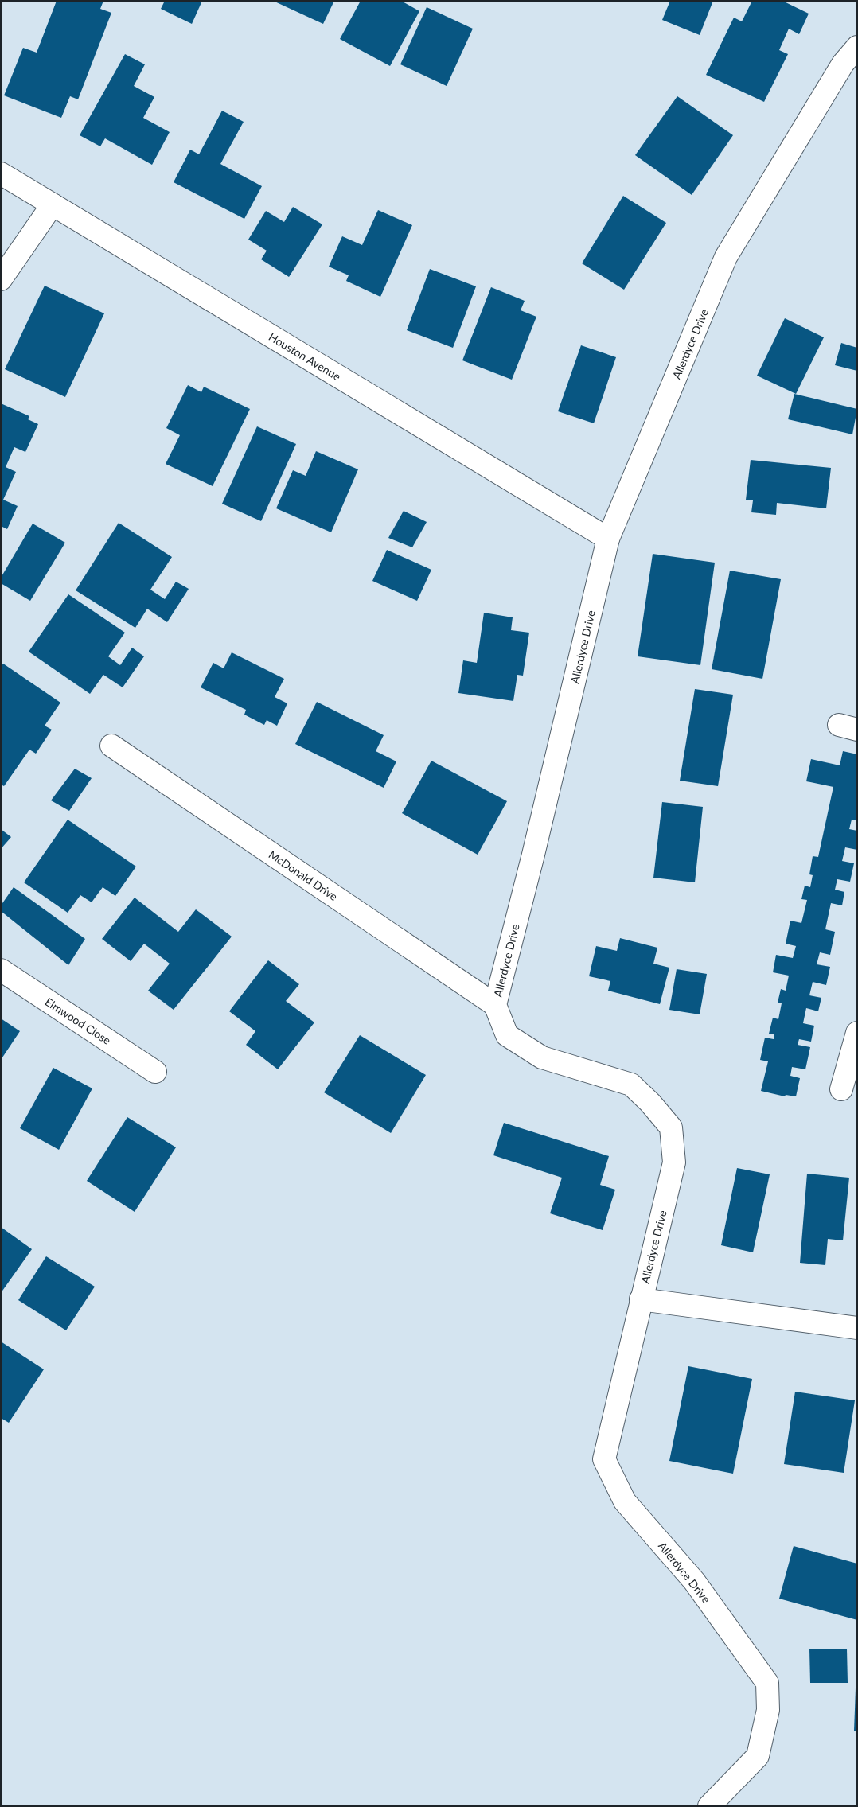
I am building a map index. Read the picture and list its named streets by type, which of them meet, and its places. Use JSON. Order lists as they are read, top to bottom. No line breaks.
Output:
{"streets":{"street":["Allerdyce Drive","Houston Avenue","McDonald Drive","Elmwood Close"]},"crossings":[["Allerdyce Drive","Houston Avenue"],["Allerdyce Drive","McDonald Drive"]]}
